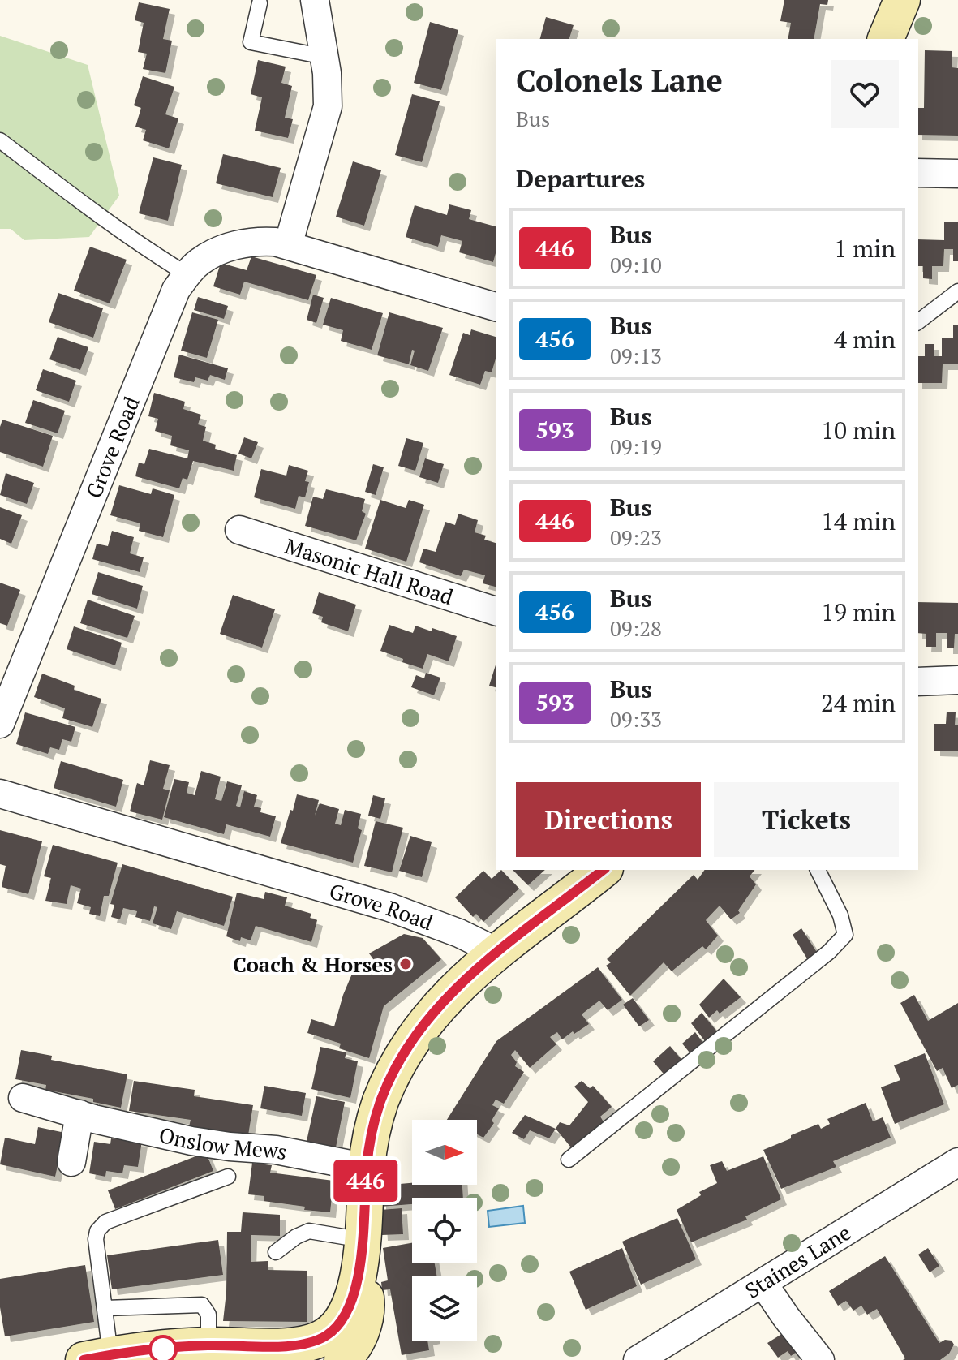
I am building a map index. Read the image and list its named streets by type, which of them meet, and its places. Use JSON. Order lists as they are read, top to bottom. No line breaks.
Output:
{"streets":{"street":["Grove Road","Masonic Hall Road","Onslow Mews","Staines Lane"]},"places":["Coach & Horses"],"lines":["bus line 446"],"north":"right","page":{"on_map":"446","heading":[["Colonels Lane","Bus"],"Departures"],"list":[{"mark":"446","name":"Bus","note":"09:10","value":"1 min"},{"mark":"456","name":"Bus","note":"09:13","value":"4 min"},{"mark":"593","name":"Bus","note":"09:19","value":"10 min"},{"mark":"446","name":"Bus","note":"09:23","value":"14 min"},{"mark":"456","name":"Bus","note":"09:28","value":"19 min"},{"mark":"593","name":"Bus","note":"09:33","value":"24 min"}],"buttons":["Directions","Tickets"]}}
